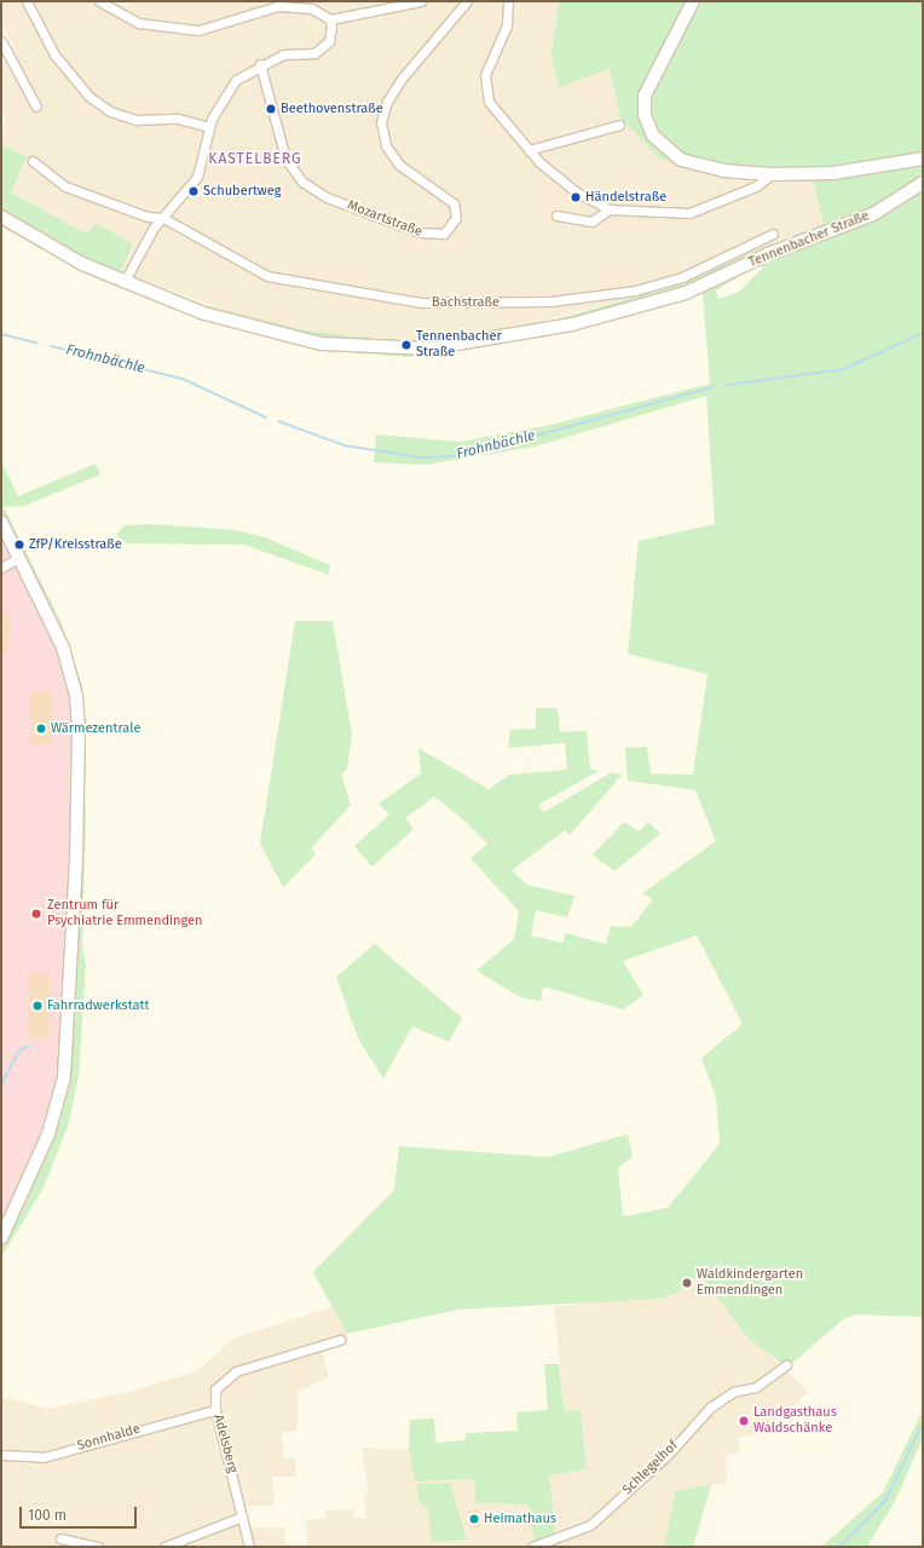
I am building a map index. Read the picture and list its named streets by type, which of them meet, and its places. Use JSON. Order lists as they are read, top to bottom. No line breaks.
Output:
{"streets":{"street":["Mozartstraße","Tennenbacher Straße","Bachstraße","Sonnhalde","Adelsberg","Schlegelhof"]},"crossings":[["Sonnhalde","Adelsberg"]],"districts":["KASTELBERG"],"water":["Frohnbächle"],"places":["Beethovenstraße","Schubertweg","Händelstraße","Tennenbacher Straße","ZfP/Kreisstraße","Wärmezentrale","Zentrum für Psychiatrie Emmendingen","Fahrradwerkstatt","Waldkindergarten Emmendingen","Landgasthaus Waldschänke","Heimathaus"],"scale_bar":"100 m"}
